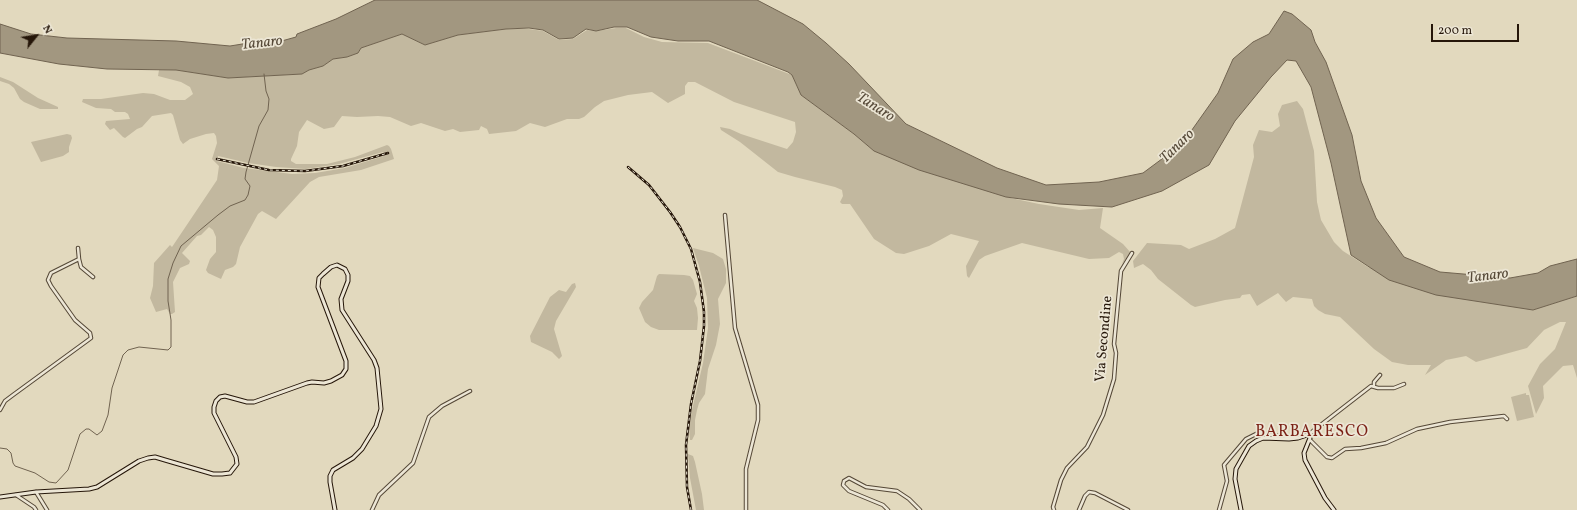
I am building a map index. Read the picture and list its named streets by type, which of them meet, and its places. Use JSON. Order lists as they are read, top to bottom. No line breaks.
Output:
{"streets":{"street":["Via Secondine"]},"districts":["BARBARESCO"],"water":["Tanaro"],"scale_bar":"200 m","north":"top right"}
